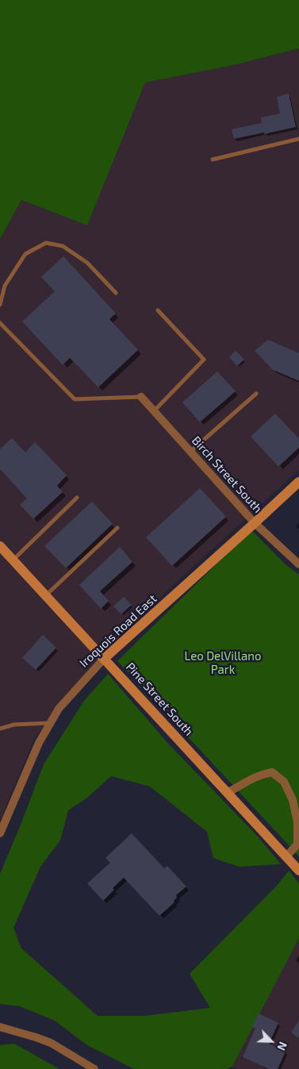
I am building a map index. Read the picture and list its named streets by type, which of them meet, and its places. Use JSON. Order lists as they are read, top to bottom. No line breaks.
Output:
{"streets":{"street":["Birch Street South","Iroquois Road East","Pine Street South"]},"crossings":[["Birch Street South","Iroquois Road East"],["Iroquois Road East","Pine Street South"]],"parks":["Leo DelVillano Park"],"north":"bottom right"}
